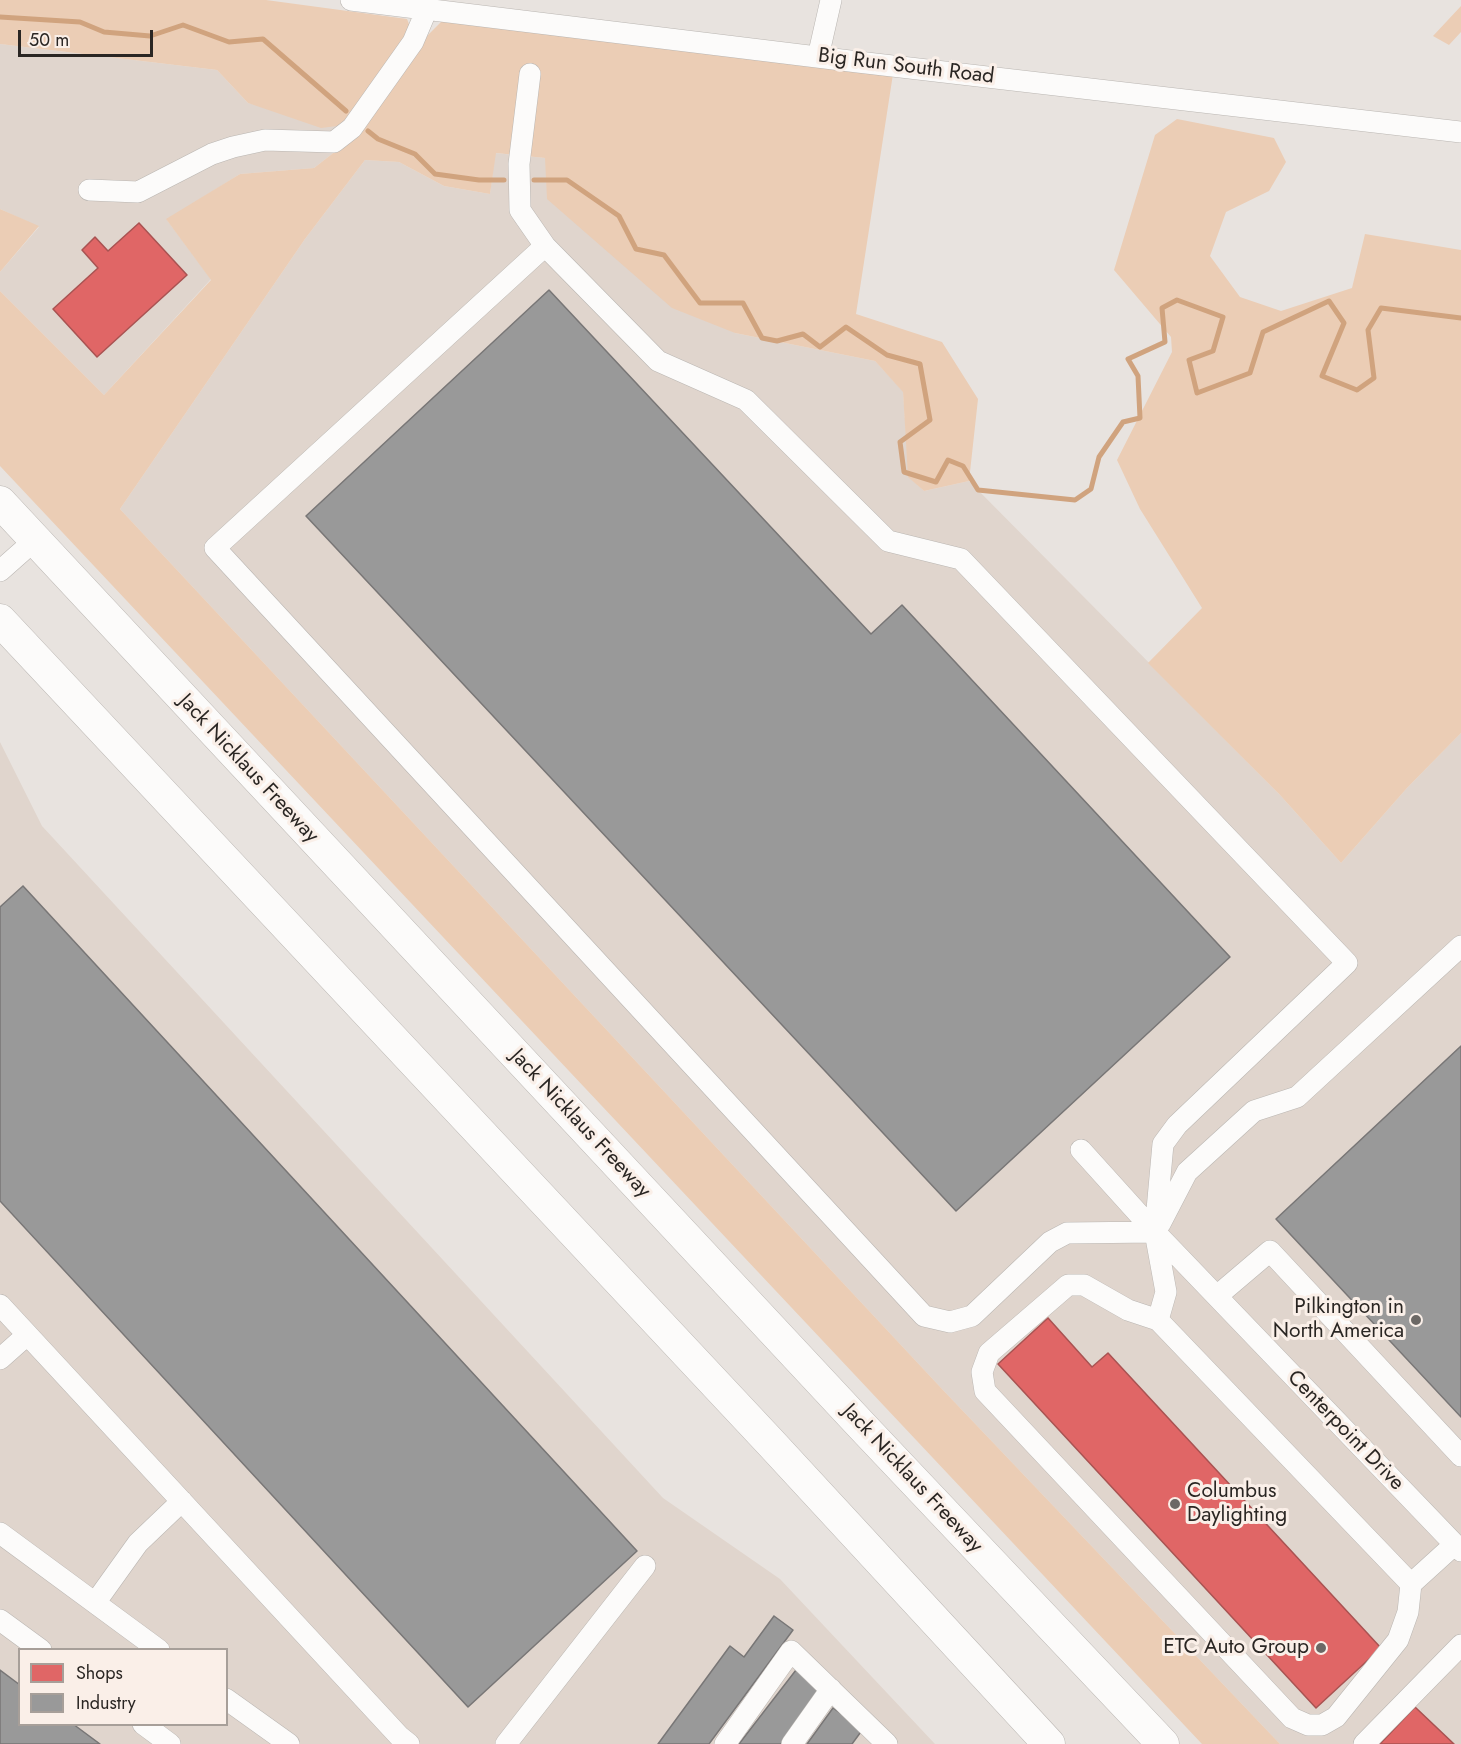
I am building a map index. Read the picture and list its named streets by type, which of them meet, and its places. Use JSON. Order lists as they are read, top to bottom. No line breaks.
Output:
{"streets":{"highway":["Jack Nicklaus Freeway"],"street":["Big Run South Road","Centerpoint Drive"]},"places":["Pilkington in North America","Columbus Daylighting","ETC Auto Group"],"legend":["Shops","Industry"],"scale_bar":"50 m"}
